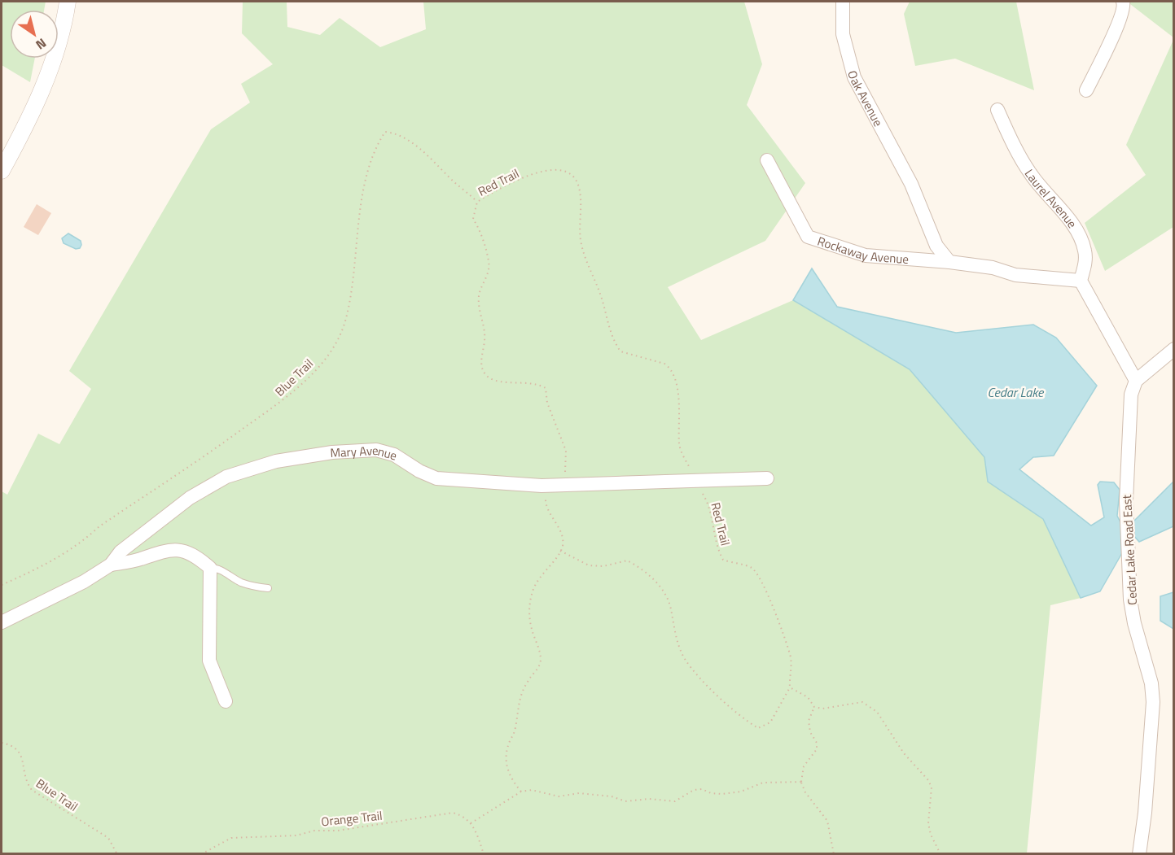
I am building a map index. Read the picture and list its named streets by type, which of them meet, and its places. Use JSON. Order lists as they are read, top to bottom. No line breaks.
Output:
{"streets":{"street":["Oak Avenue","Laurel Avenue","Rockaway Avenue","Mary Avenue","Cedar Lake Road East"],"path":["Red Trail","Blue Trail","Orange Trail"]},"crossings":[["Oak Avenue","Rockaway Avenue"],["Red Trail","Blue Trail"],["Red Trail","Mary Avenue"],["Laurel Avenue","Rockaway Avenue"]],"water":["Cedar Lake"],"north":"bottom right"}
